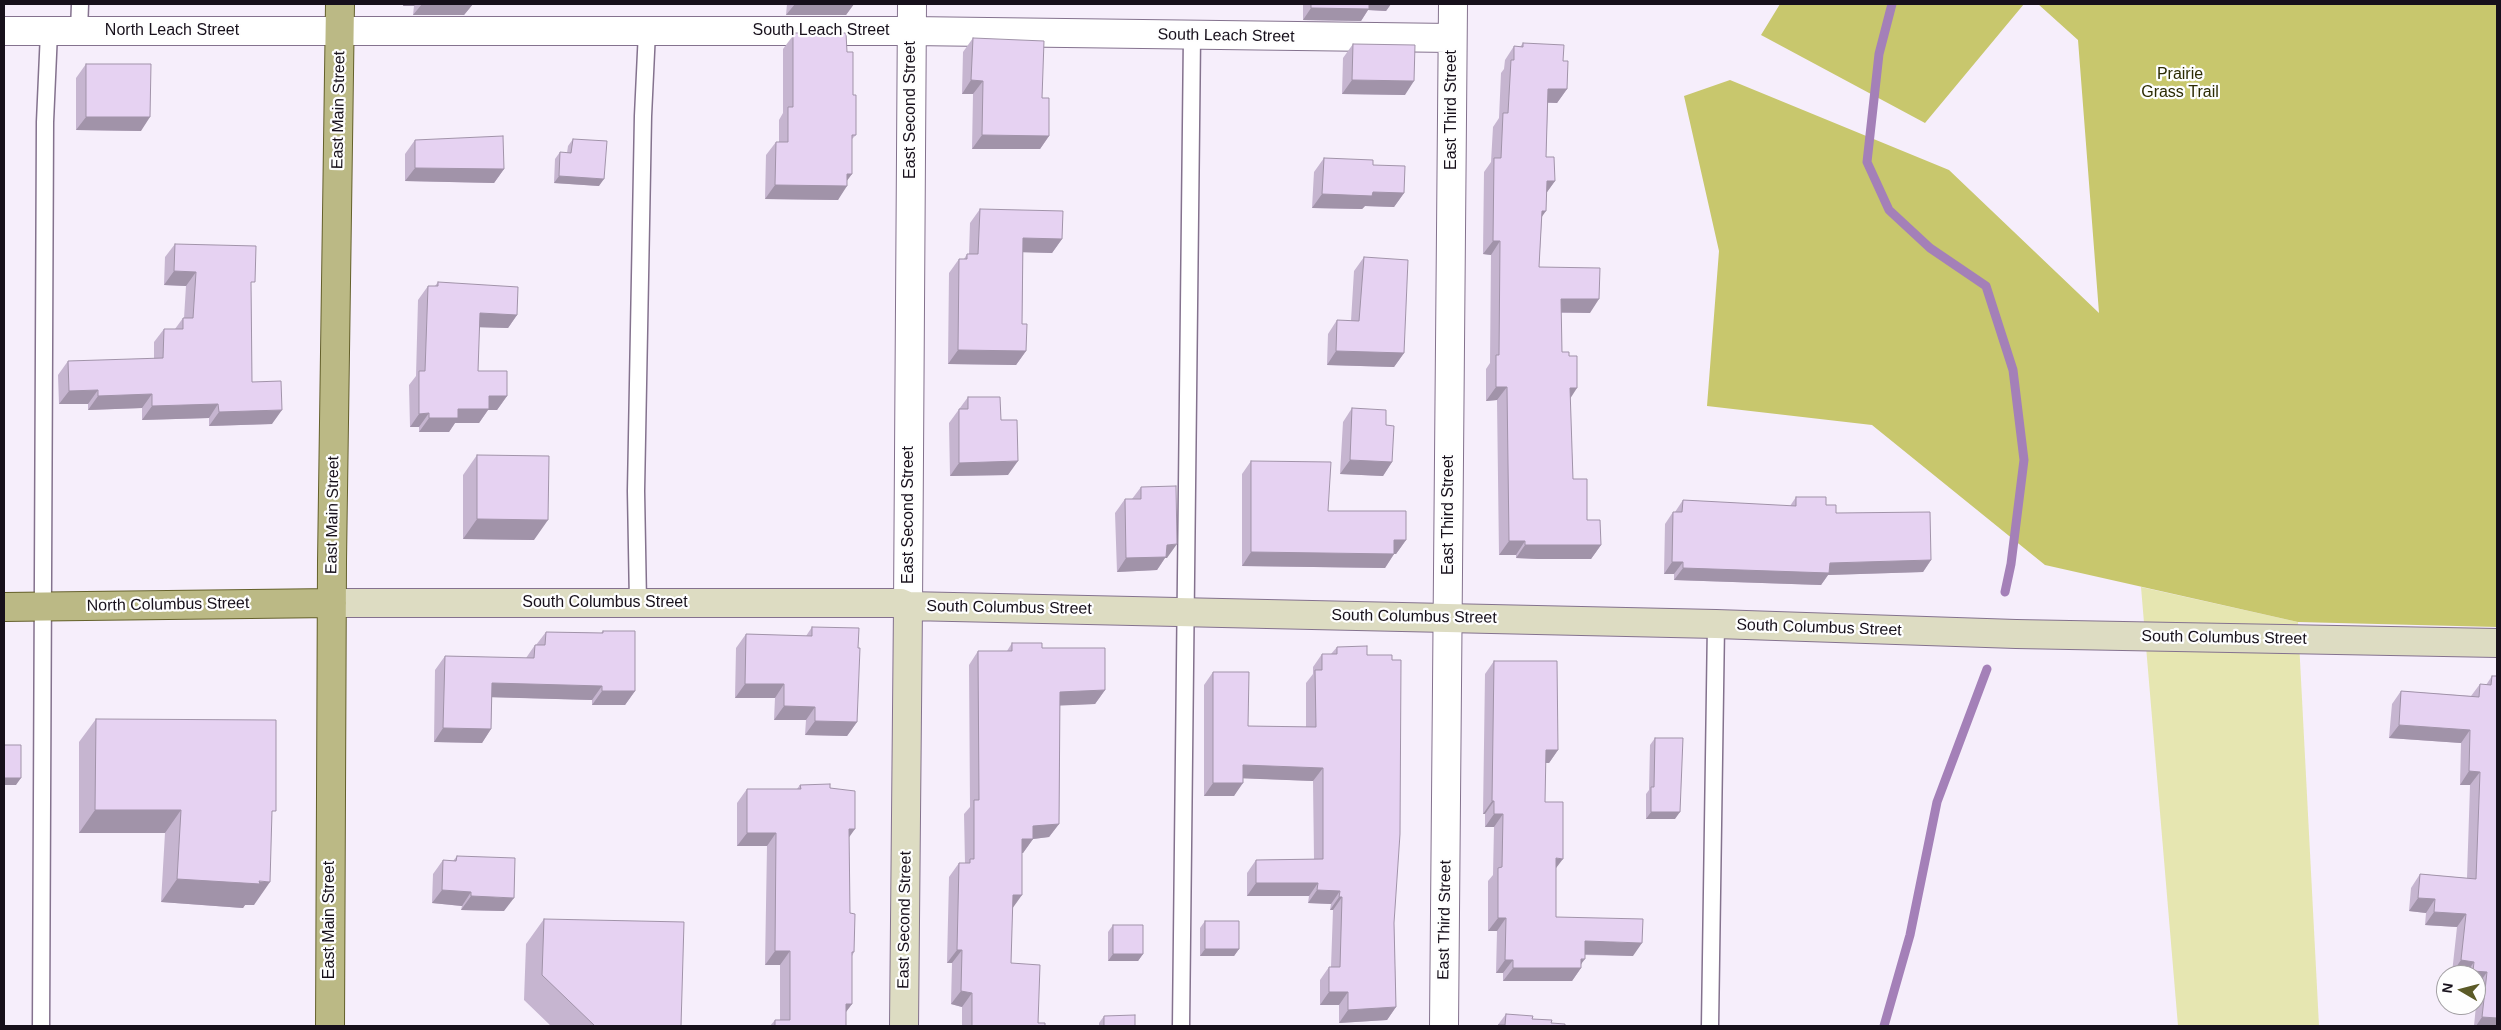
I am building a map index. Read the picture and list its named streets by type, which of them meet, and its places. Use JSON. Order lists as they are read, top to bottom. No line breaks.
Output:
{"streets":{"main road":["East Main Street","North Columbus Street"],"street":["North Leach Street","South Leach Street","East Second Street","East Third Street","South Columbus Street"]},"crossings":[["North Leach Street","South Leach Street"],["North Leach Street","East Main Street"],["South Leach Street","East Main Street"],["South Leach Street","East Second Street"],["South Leach Street","East Third Street"],["East Main Street","South Columbus Street"],["East Main Street","North Columbus Street"],["East Second Street","South Columbus Street"],["East Third Street","South Columbus Street"],["South Columbus Street","North Columbus Street"]],"parks":["Prairie Grass Trail"],"north":"left"}
